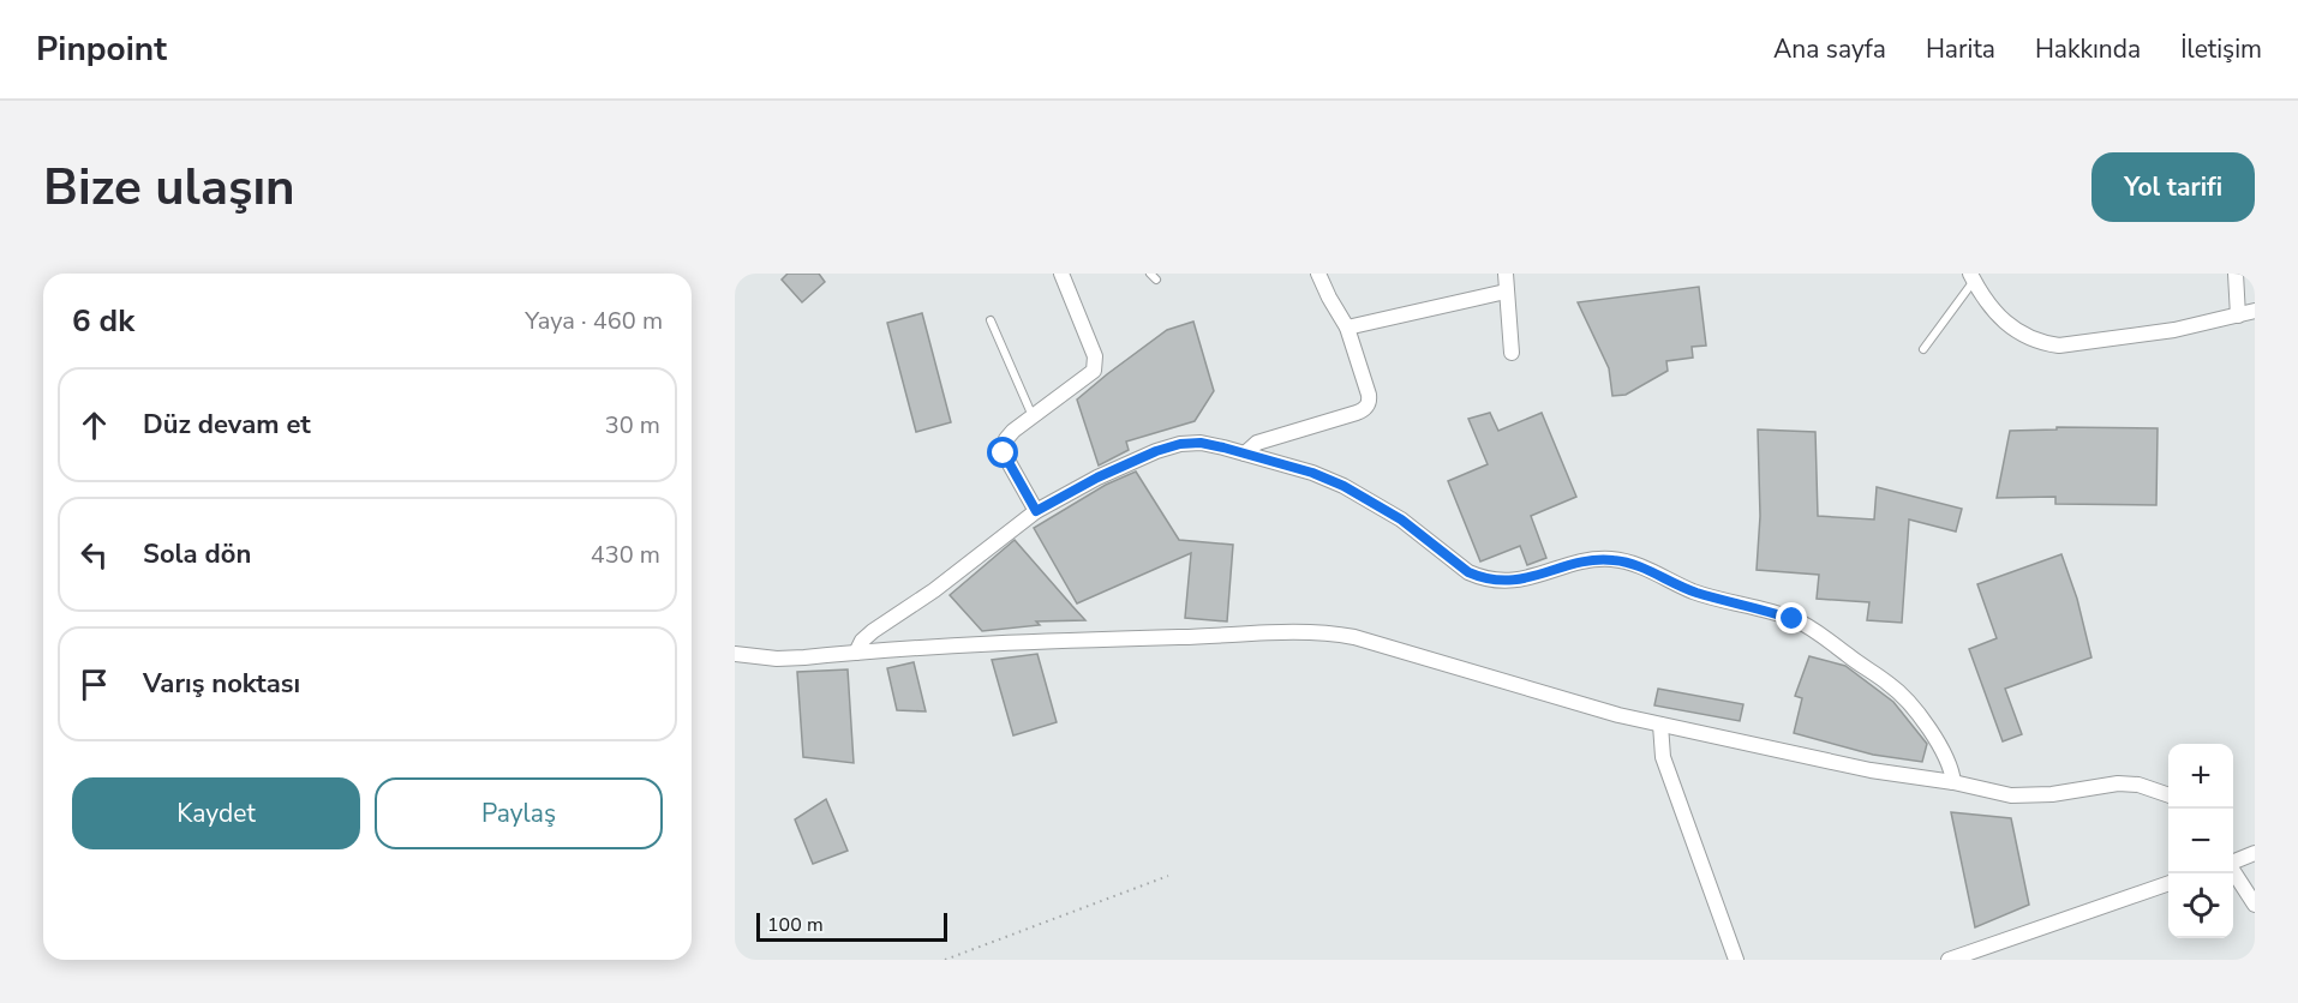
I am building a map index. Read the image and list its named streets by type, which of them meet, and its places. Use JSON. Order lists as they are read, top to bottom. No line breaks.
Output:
{"scale_bar":"100 m","page":{"header":"Pinpoint","nav":["Ana sayfa","Harita","Hakkında","İletişim"],"buttons":["Yol tarifi",["Kaydet","Paylaş"]],"title":"Bize ulaşın","heading":["6 dk","Yaya · 460 m"],"list":[["Düz devam et","30 m"],["Sola dön","430 m"],"Varış noktası"],"map_buttons":["+","−"],"scale":"100 m"}}
